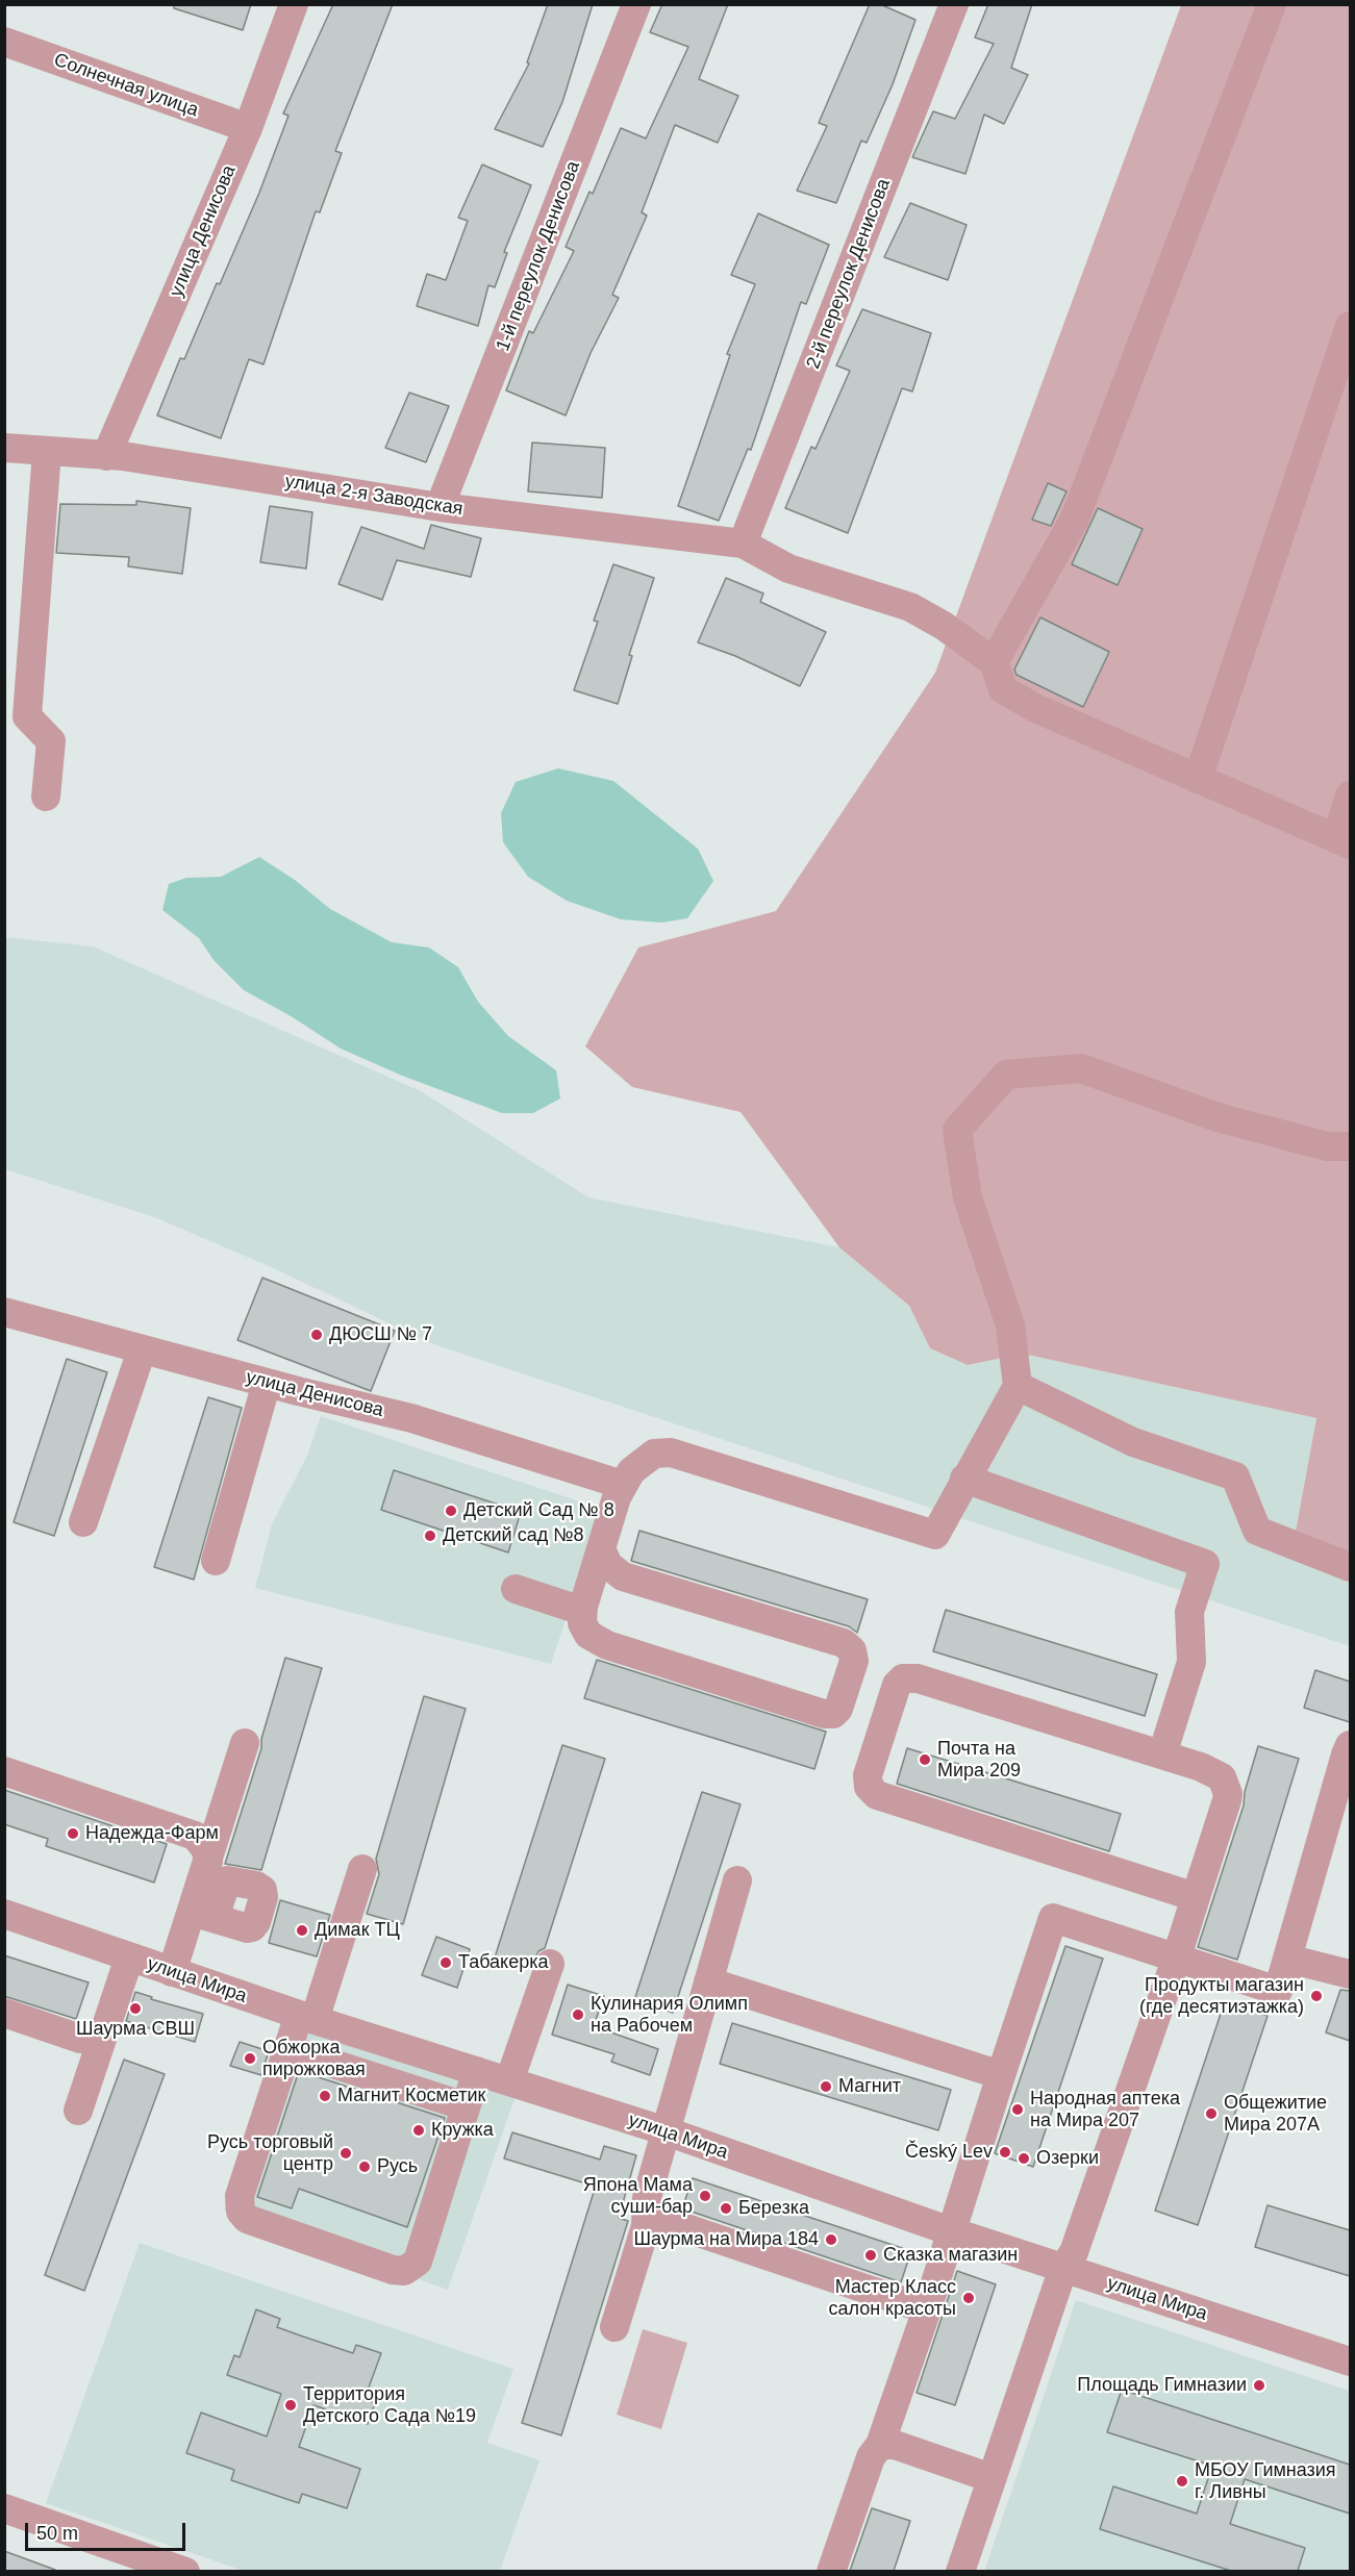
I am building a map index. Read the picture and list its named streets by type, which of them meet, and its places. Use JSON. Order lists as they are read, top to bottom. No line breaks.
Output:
{"streets":{"street":["Солнечная улица","улица Денисова","1-й переулок Денисова","2-й переулок Денисова","улица 2-я Заводская","улица Мира"]},"crossings":[["Солнечная улица","улица Денисова"],["улица Денисова","улица 2-я Заводская"],["1-й переулок Денисова","улица 2-я Заводская"],["2-й переулок Денисова","улица 2-я Заводская"]],"places":["ДЮСШ № 7","Детский Сад № 8","Детский сад №8","Почта на Мира 209","Надежда-Фарм","Димак ТЦ","Табакерка","Продукты магазин (где десятиэтажка)","Шаурма СВШ","Кулинария Олимп на Рабочем","Обжорка пирожковая","Магнит","Магнит Косметик","Народная аптека на Мира 207","Общежитие Мира 207А","Кружка","Český Lev","Русь торговый центр","Озерки","Русь","Япона Мама суши-бар","Березка","Шаурма на Мира 184","Сказка магазин","Мастер Класс салон красоты","Площадь Гимназии","Территория Детского Сада №19","МБОУ Гимназия г. Ливны"],"scale_bar":"50 m"}
